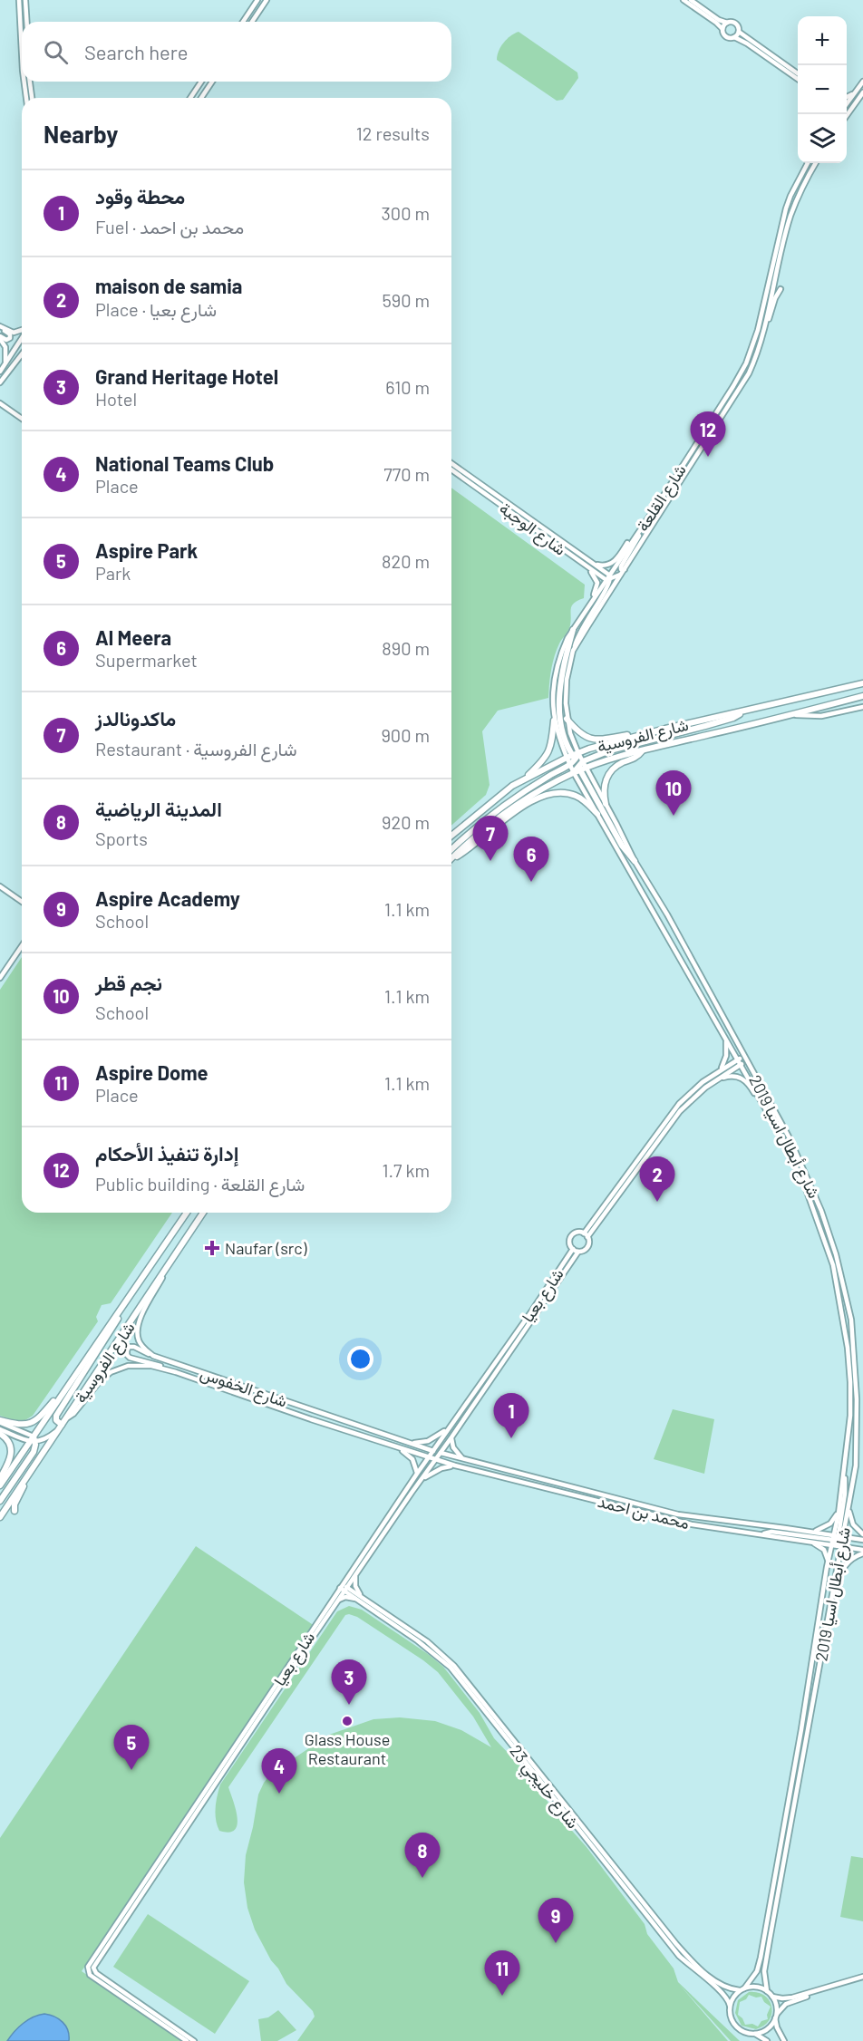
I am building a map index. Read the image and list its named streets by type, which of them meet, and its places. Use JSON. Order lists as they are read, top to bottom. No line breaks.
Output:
{"streets":{"highway":["شارع الفروسية"],"main road":["شارع القلعة","شارع الوجبة","شارع أبطال اسيا 2019","شارع بعيا","شارع الخفوس","محمد بن احمد","شارع خليجي 23"]},"crossings":[["شارع القلعة","شارع الوجبة"],["شارع القلعة","شارع الفروسية"],["شارع القلعة","شارع أبطال اسيا 2019"],["شارع الفروسية","شارع أبطال اسيا 2019"],["شارع الفروسية","شارع الخفوس"],["شارع أبطال اسيا 2019","محمد بن احمد"],["شارع أبطال اسيا 2019","شارع خليجي 23"],["شارع بعيا","شارع الخفوس"],["شارع بعيا","محمد بن احمد"],["شارع بعيا","شارع خليجي 23"],["شارع الخفوس","محمد بن احمد"]],"places":{"health":["Naufar (src)"],"other":["Glass House Restaurant"]},"page":{"map_buttons":["+","−"],"search":"Search here","heading":["Nearby","12 results"],"list":[{"mark":"1","name":"محطة وقود","note":"Fuel · محمد بن احمد","value":"300 m"},{"mark":"2","name":"maison de samia","note":"Place · شارع بعيا","value":"590 m"},{"mark":"3","name":"Grand Heritage Hotel","note":"Hotel","value":"610 m"},{"mark":"4","name":"National Teams Club","note":"Place","value":"770 m"},{"mark":"5","name":"Aspire Park","note":"Park","value":"820 m"},{"mark":"6","name":"Al Meera","note":"Supermarket","value":"890 m"},{"mark":"7","name":"ماكدونالدز","note":"Restaurant · شارع الفروسية","value":"900 m"},{"mark":"8","name":"المدينة الرياضية","note":"Sports","value":"920 m"},{"mark":"9","name":"Aspire Academy","note":"School","value":"1.1 km"},{"mark":"10","name":"نجم قطر","note":"School","value":"1.1 km"},{"mark":"11","name":"Aspire Dome","note":"Place","value":"1.1 km"},{"mark":"12","name":"إدارة تنفيذ الأحكام","note":"Public building · شارع القلعة","value":"1.7 km"}],"pins":["12","10","7","6","2","1","3","5","4","8","9","11"]}}
